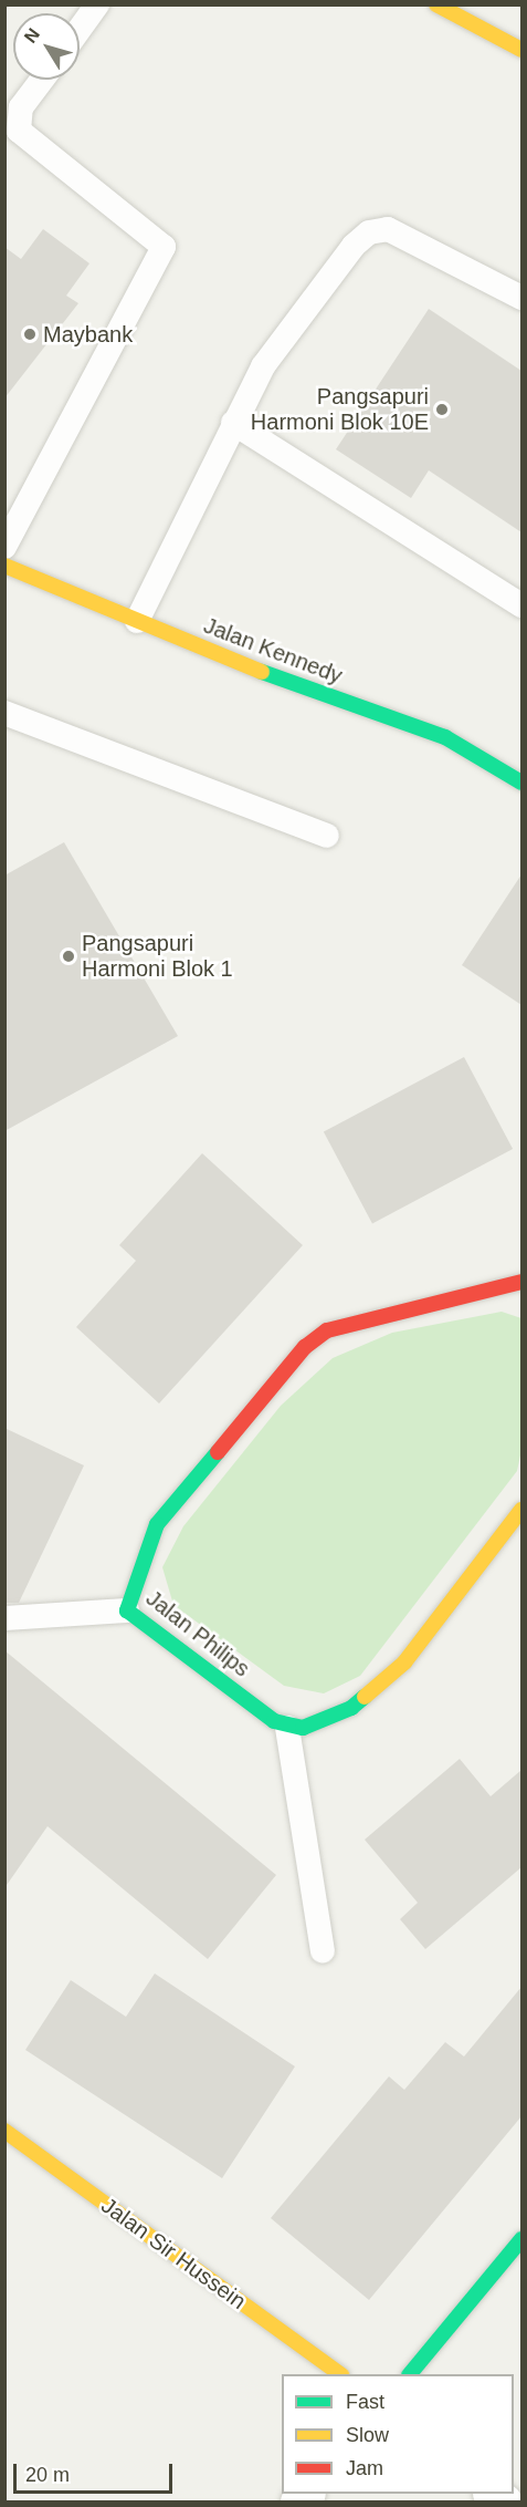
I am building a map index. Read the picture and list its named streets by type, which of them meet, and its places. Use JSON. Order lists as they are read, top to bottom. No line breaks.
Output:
{"streets":{"main road":["Jalan Kennedy","Jalan Philips","Jalan Sir Hussein"]},"places":["Maybank","Pangsapuri Harmoni Blok 10E","Pangsapuri Harmoni Blok 1"],"legend":["Fast","Slow","Jam"],"scale_bar":"20 m","north":"top left"}
